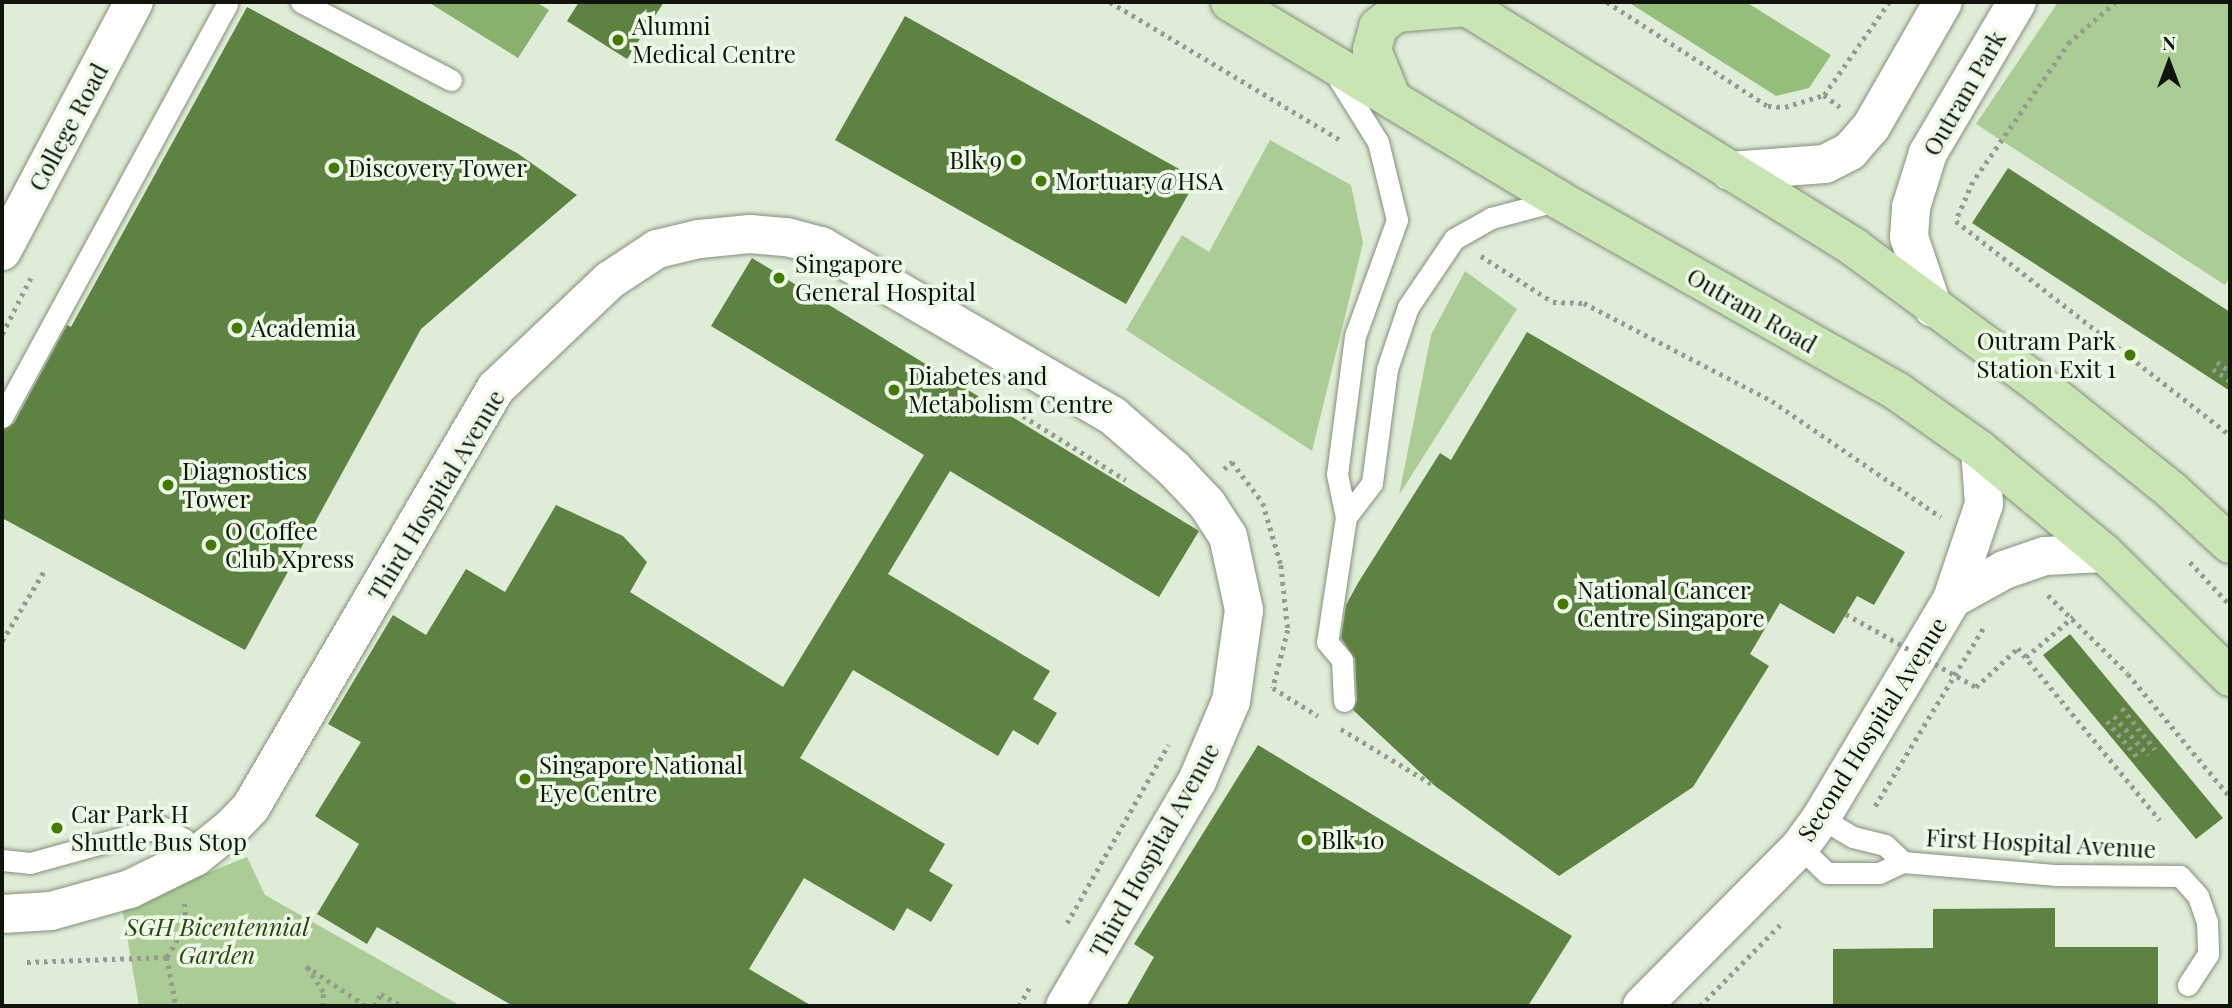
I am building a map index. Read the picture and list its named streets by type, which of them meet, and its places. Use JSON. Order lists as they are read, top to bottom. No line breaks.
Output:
{"streets":{"main road":["Outram Road"],"street":["Outram Park","College Road","Third Hospital Avenue","Second Hospital Avenue"],"lane":["First Hospital Avenue"]},"crossings":[["Outram Road","Second Hospital Avenue"],["Second Hospital Avenue","First Hospital Avenue"]],"parks":["SGH Bicentennial Garden"],"places":["Alumni Medical Centre","Blk 9","Discovery Tower","Mortuary@HSA","Singapore General Hospital","Academia","Outram Park Station Exit 1","Diabetes and Metabolism Centre","Diagnostics Tower","O Coffee Club Xpress","National Cancer Centre Singapore","Singapore National Eye Centre","Car Park H Shuttle Bus Stop","Blk 10"],"north":"top"}
